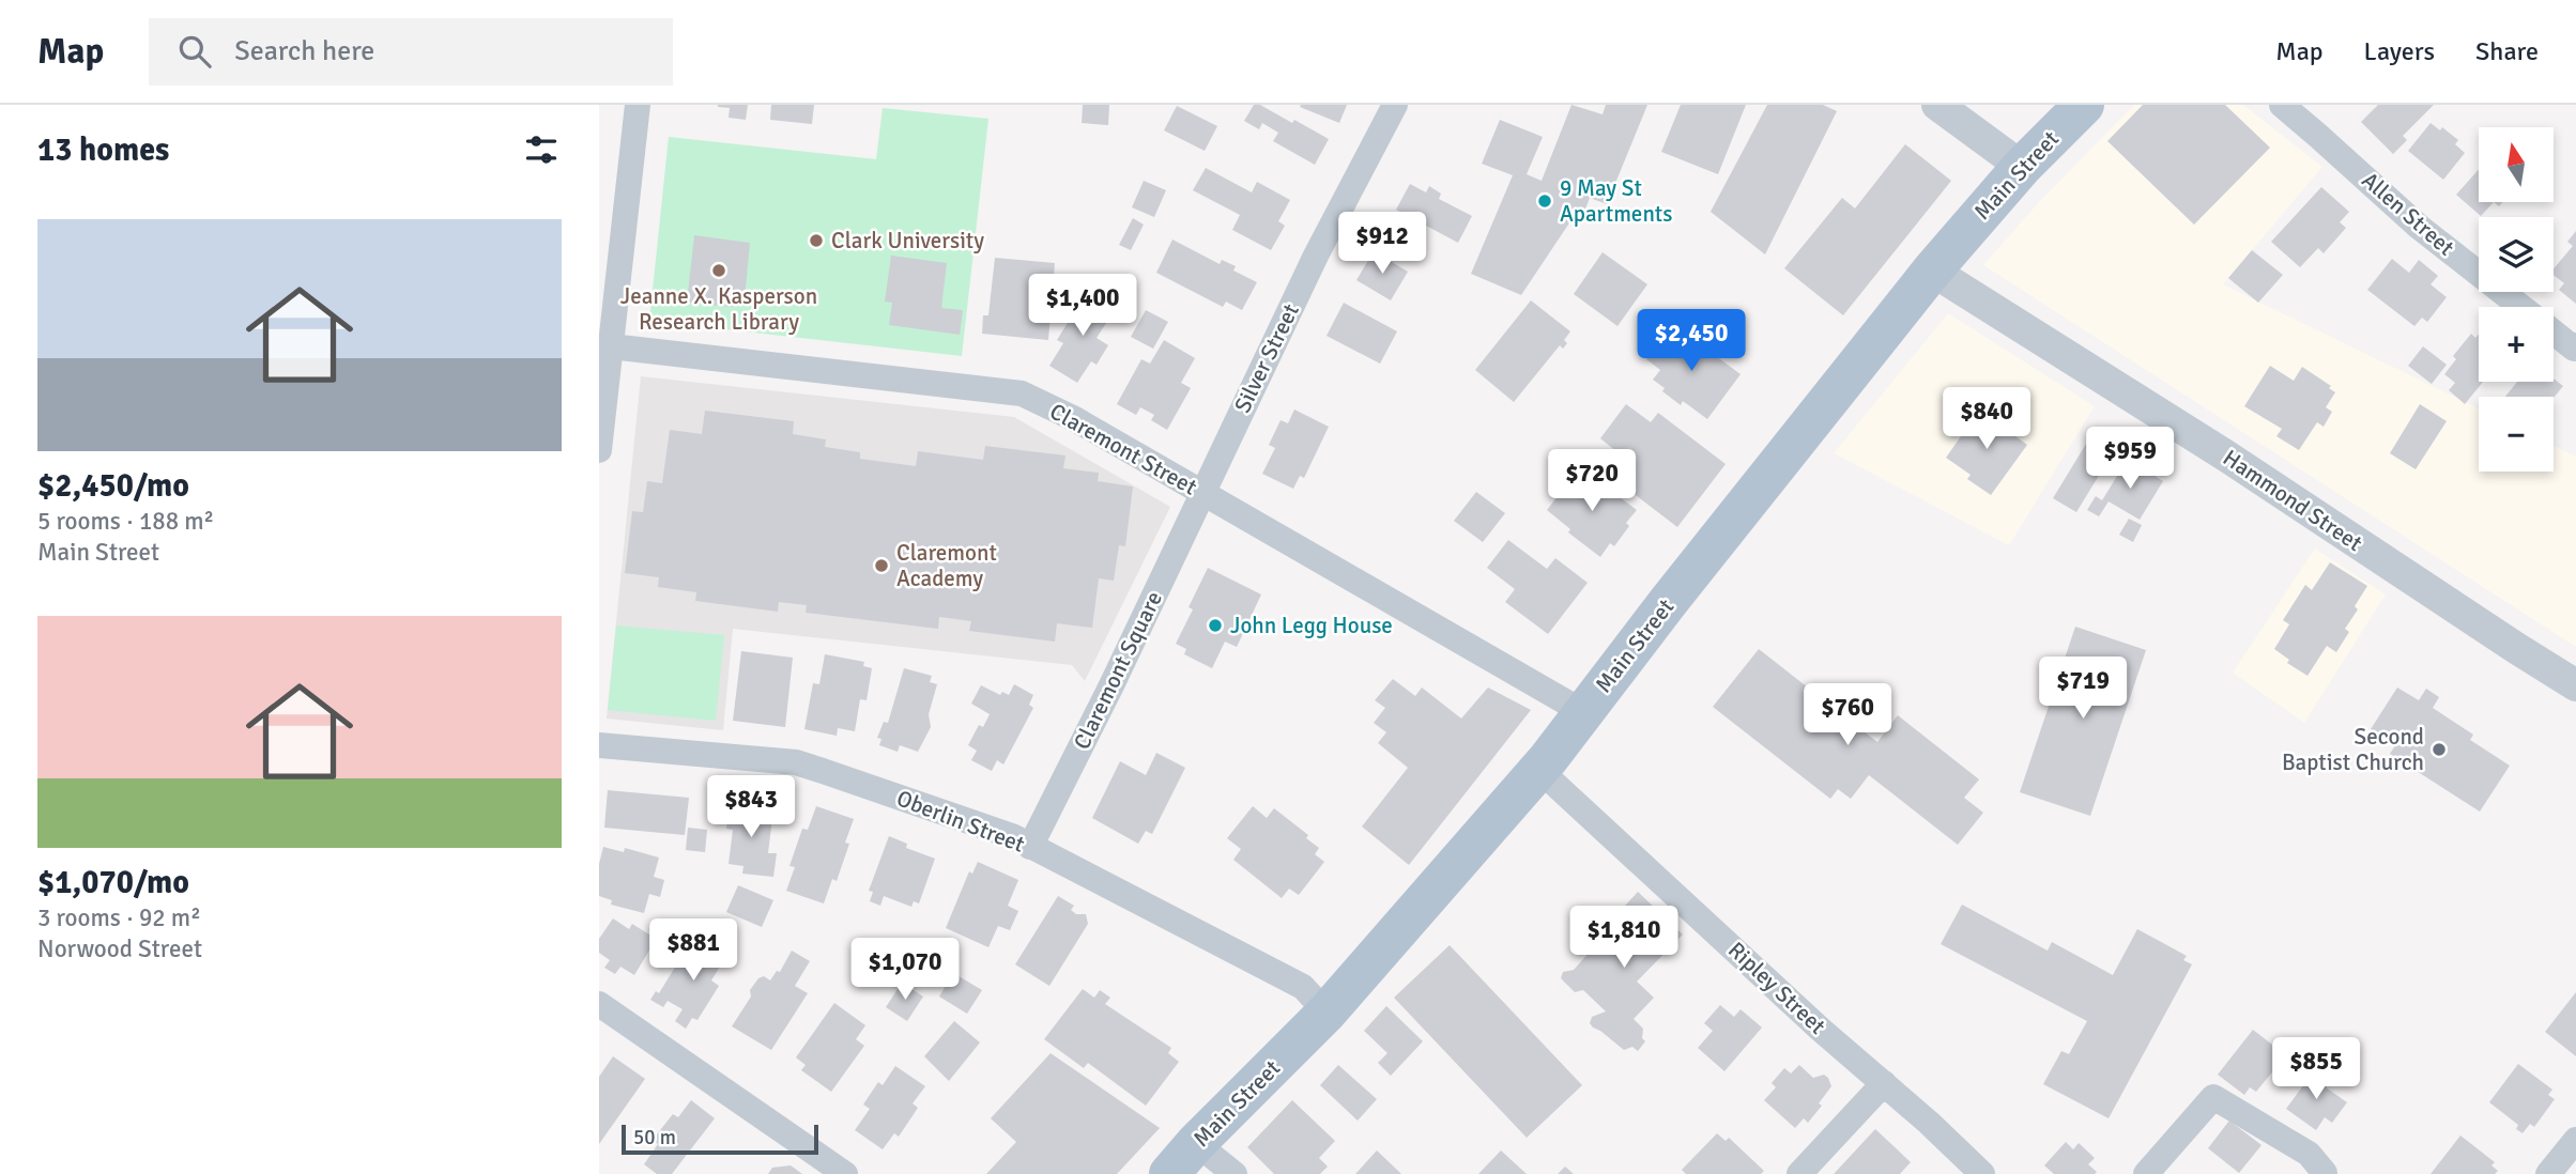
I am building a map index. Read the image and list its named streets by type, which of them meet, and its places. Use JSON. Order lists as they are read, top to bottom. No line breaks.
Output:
{"streets":{"main road":["Main Street"],"street":["Allen Street","Silver Street","Claremont Street","Hammond Street","Claremont Square","Oberlin Street","Ripley Street"]},"crossings":[["Main Street","Claremont Street"],["Main Street","Hammond Street"],["Main Street","Oberlin Street"],["Main Street","Ripley Street"],["Silver Street","Claremont Street"],["Silver Street","Claremont Square"],["Claremont Street","Claremont Square"],["Claremont Square","Oberlin Street"]],"places":["9 May St Apartments","Clark University","Jeanne X. Kasperson Research Library","Claremont Academy","John Legg House","Second Baptist Church"],"scale_bar":"50 m","north":"top","page":{"header":"Map","search":"Search here","nav":["Map","Layers","Share"],"heading":"13 homes","map_buttons":["+","−"],"list":[{"name":"$2,450/mo","note":"5 rooms · 188 m² · Main Street"},{"name":"$1,070/mo","note":"3 rooms · 92 m² · Norwood Street"}],"price":["$912","$1,400","$2,450","$840","$959","$720","$719","$760","$843","$1,810","$881","$1,070","$855"],"scale":"50 m"}}
